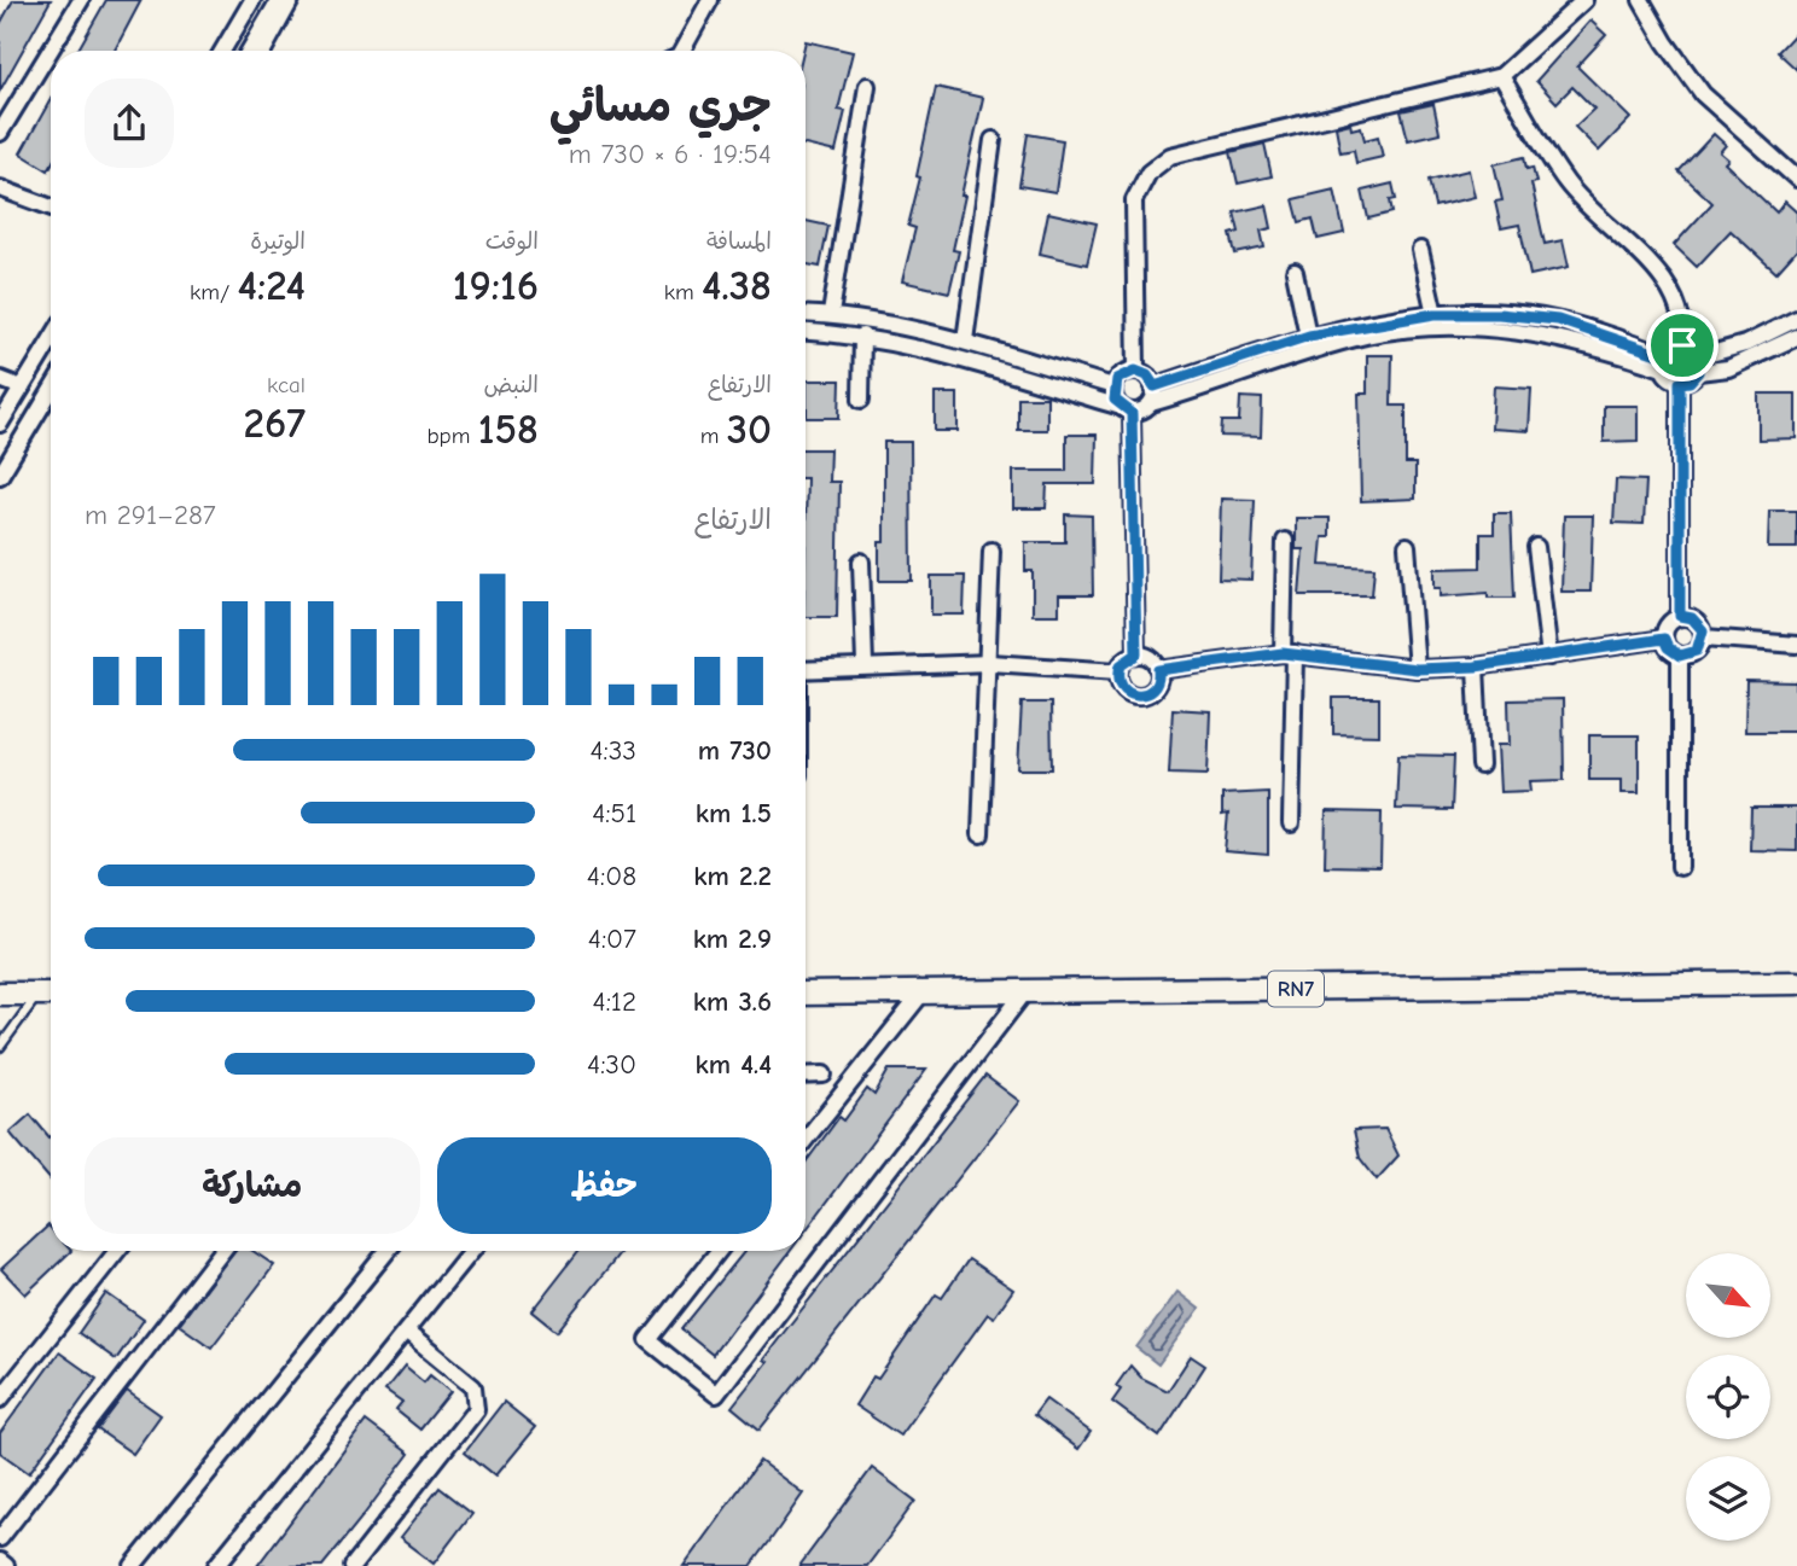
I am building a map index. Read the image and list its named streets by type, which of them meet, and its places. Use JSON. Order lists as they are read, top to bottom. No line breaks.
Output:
{"streets":{"main road":["RN7"]},"north":"bottom right","page":{"heading":["جري مسائي","19:54 · 6 × 730 m"],"stats":[["المسافة","4.38 km"],["الوقت","19:16"],["الوتيرة","4:24 /km"],["الارتفاع","30 m"],["النبض","158 bpm"],["kcal","267"]],"chart":["الارتفاع","287–291 m"],"list":[{"name":"730 m","note":"4:33"},{"name":"1.5 km","note":"4:51"},{"name":"2.2 km","note":"4:08"},{"name":"2.9 km","note":"4:07"},{"name":"3.6 km","note":"4:12"},{"name":"4.4 km","note":"4:30"}],"buttons":["حفظ","مشاركة"]}}
